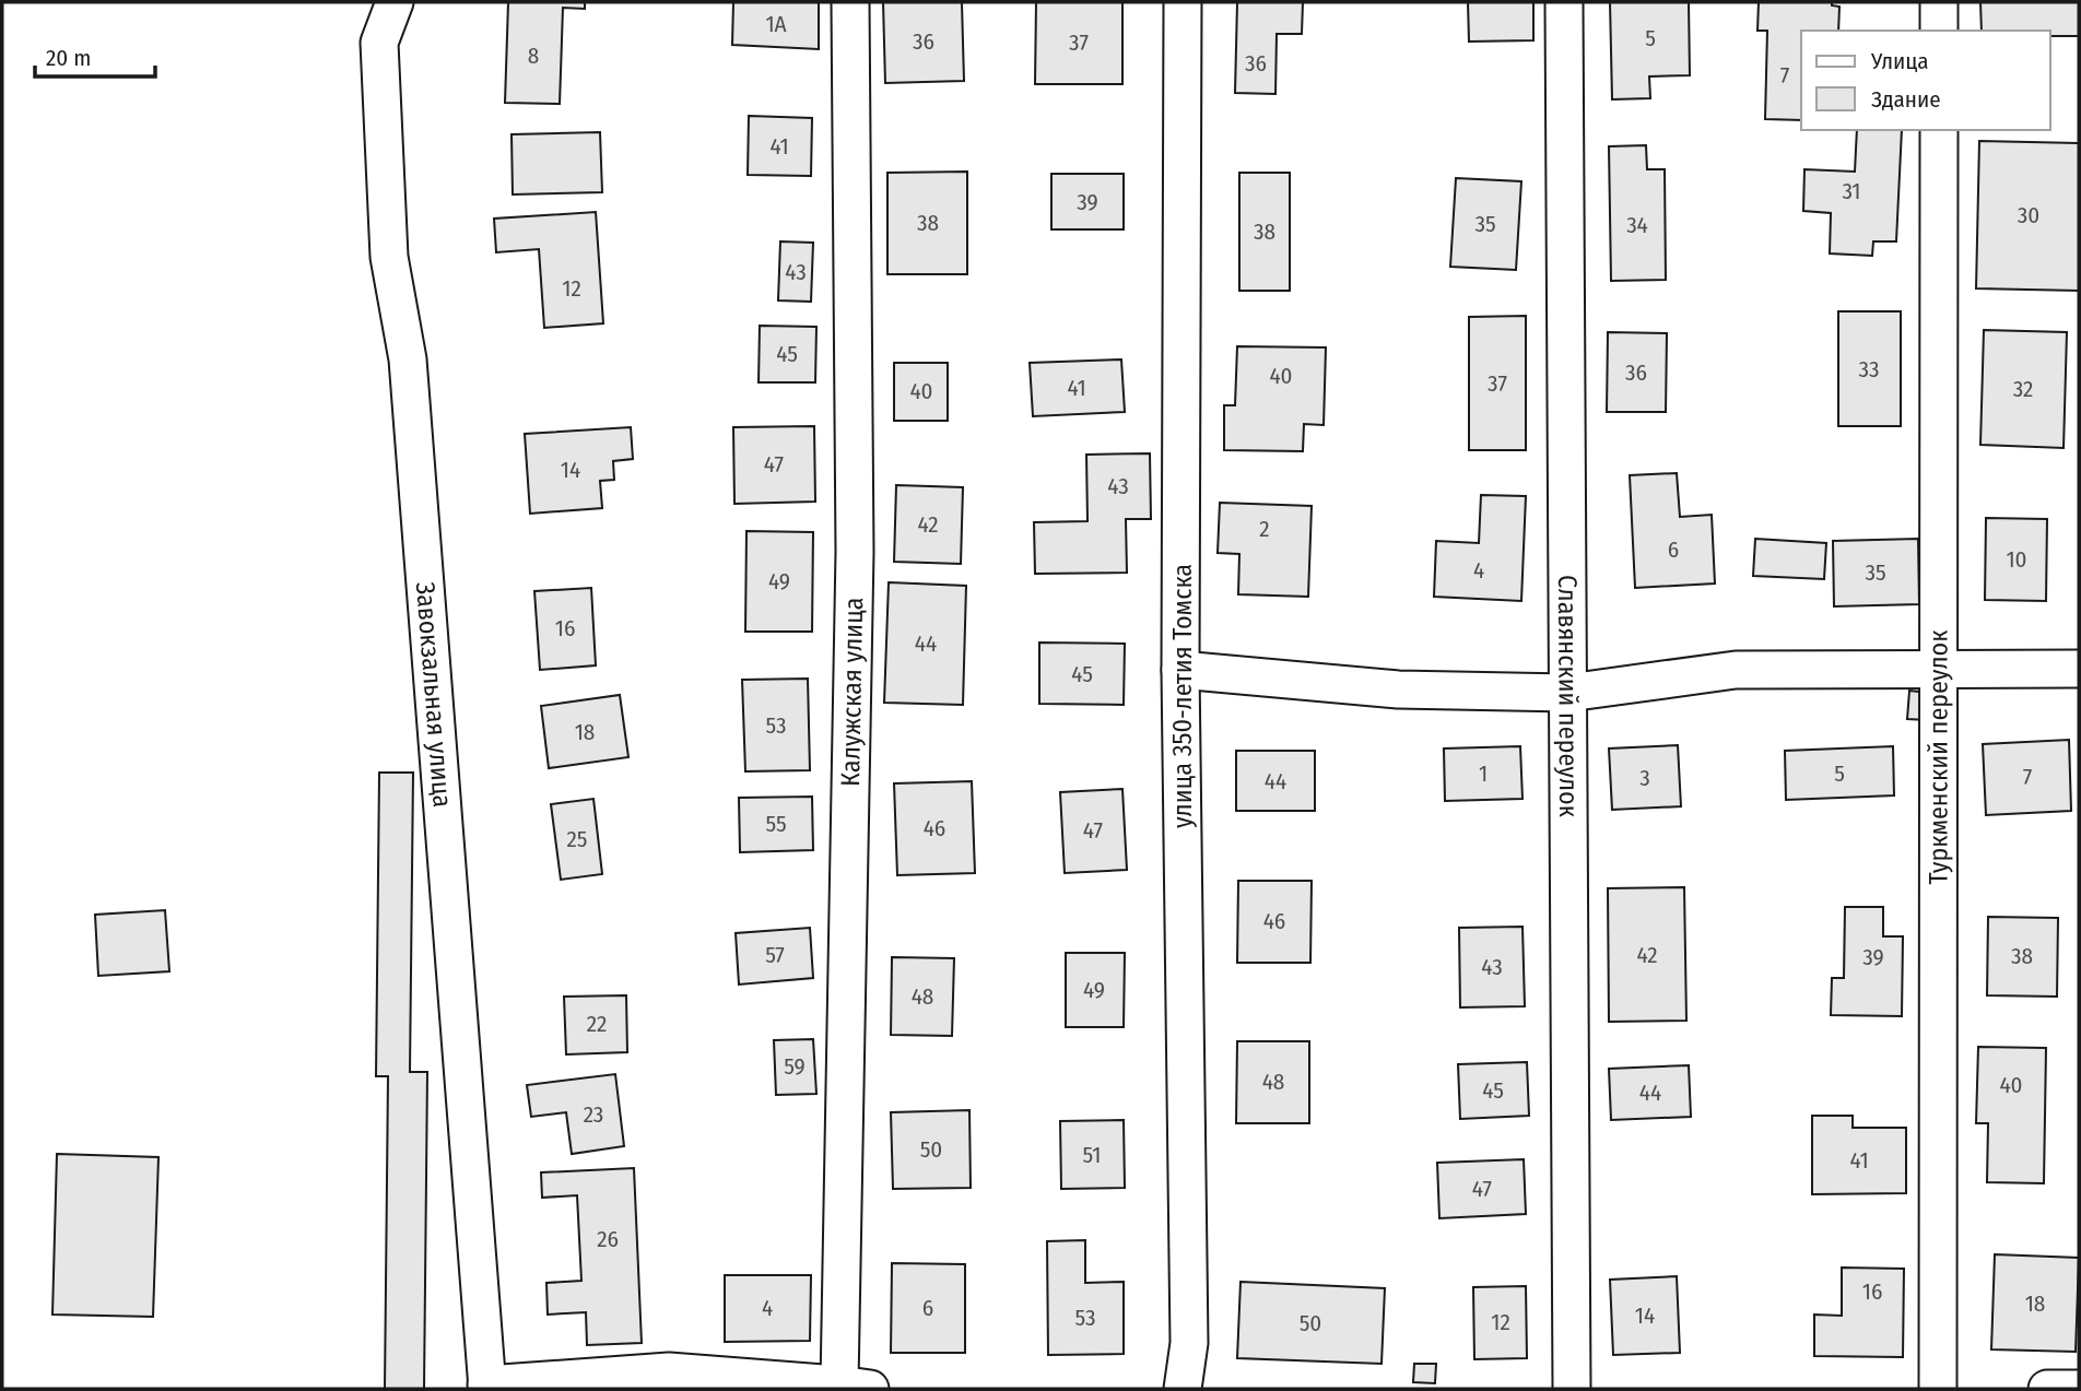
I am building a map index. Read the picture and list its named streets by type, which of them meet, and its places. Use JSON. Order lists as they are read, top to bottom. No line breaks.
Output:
{"streets":{"street":["Калужская улица","Завокзальная улица","Славянский переулок","улица 350-летия Томска","Туркменский переулок"]},"house_numbers":["1А","5","36","37","8","36","7","41","31","39","30","38","35","34","38","43","12","45","33","36","40","37","41","32","40","47","14","43","42","2","6","10","4","35","49","16","44","45","53","18","1","5","7","3","44","55","46","47","25","46","57","42","38","39","43","49","48","22","59","48","40","45","44","23","50","51","41","47","26","16","18","4","6","14","53","12","50"],"legend":["Улица","Здание"],"scale_bar":"20 m"}
